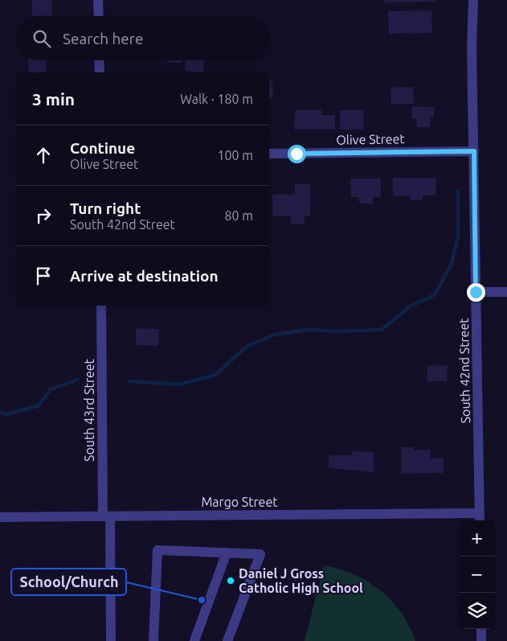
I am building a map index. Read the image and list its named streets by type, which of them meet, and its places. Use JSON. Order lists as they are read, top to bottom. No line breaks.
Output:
{"streets":{"street":["Olive Street","South 42nd Street","South 43rd Street","Margo Street"]},"crossings":[["Olive Street","South 42nd Street"],["South 42nd Street","Margo Street"],["South 43rd Street","Margo Street"]],"places":["Daniel J Gross Catholic High School","School/Church"],"page":{"search":"Search here","heading":["3 min","Walk · 180 m"],"list":[["Continue","Olive Street","100 m"],["Turn right","South 42nd Street","80 m"],"Arrive at destination"],"map_buttons":["+","−"]}}
